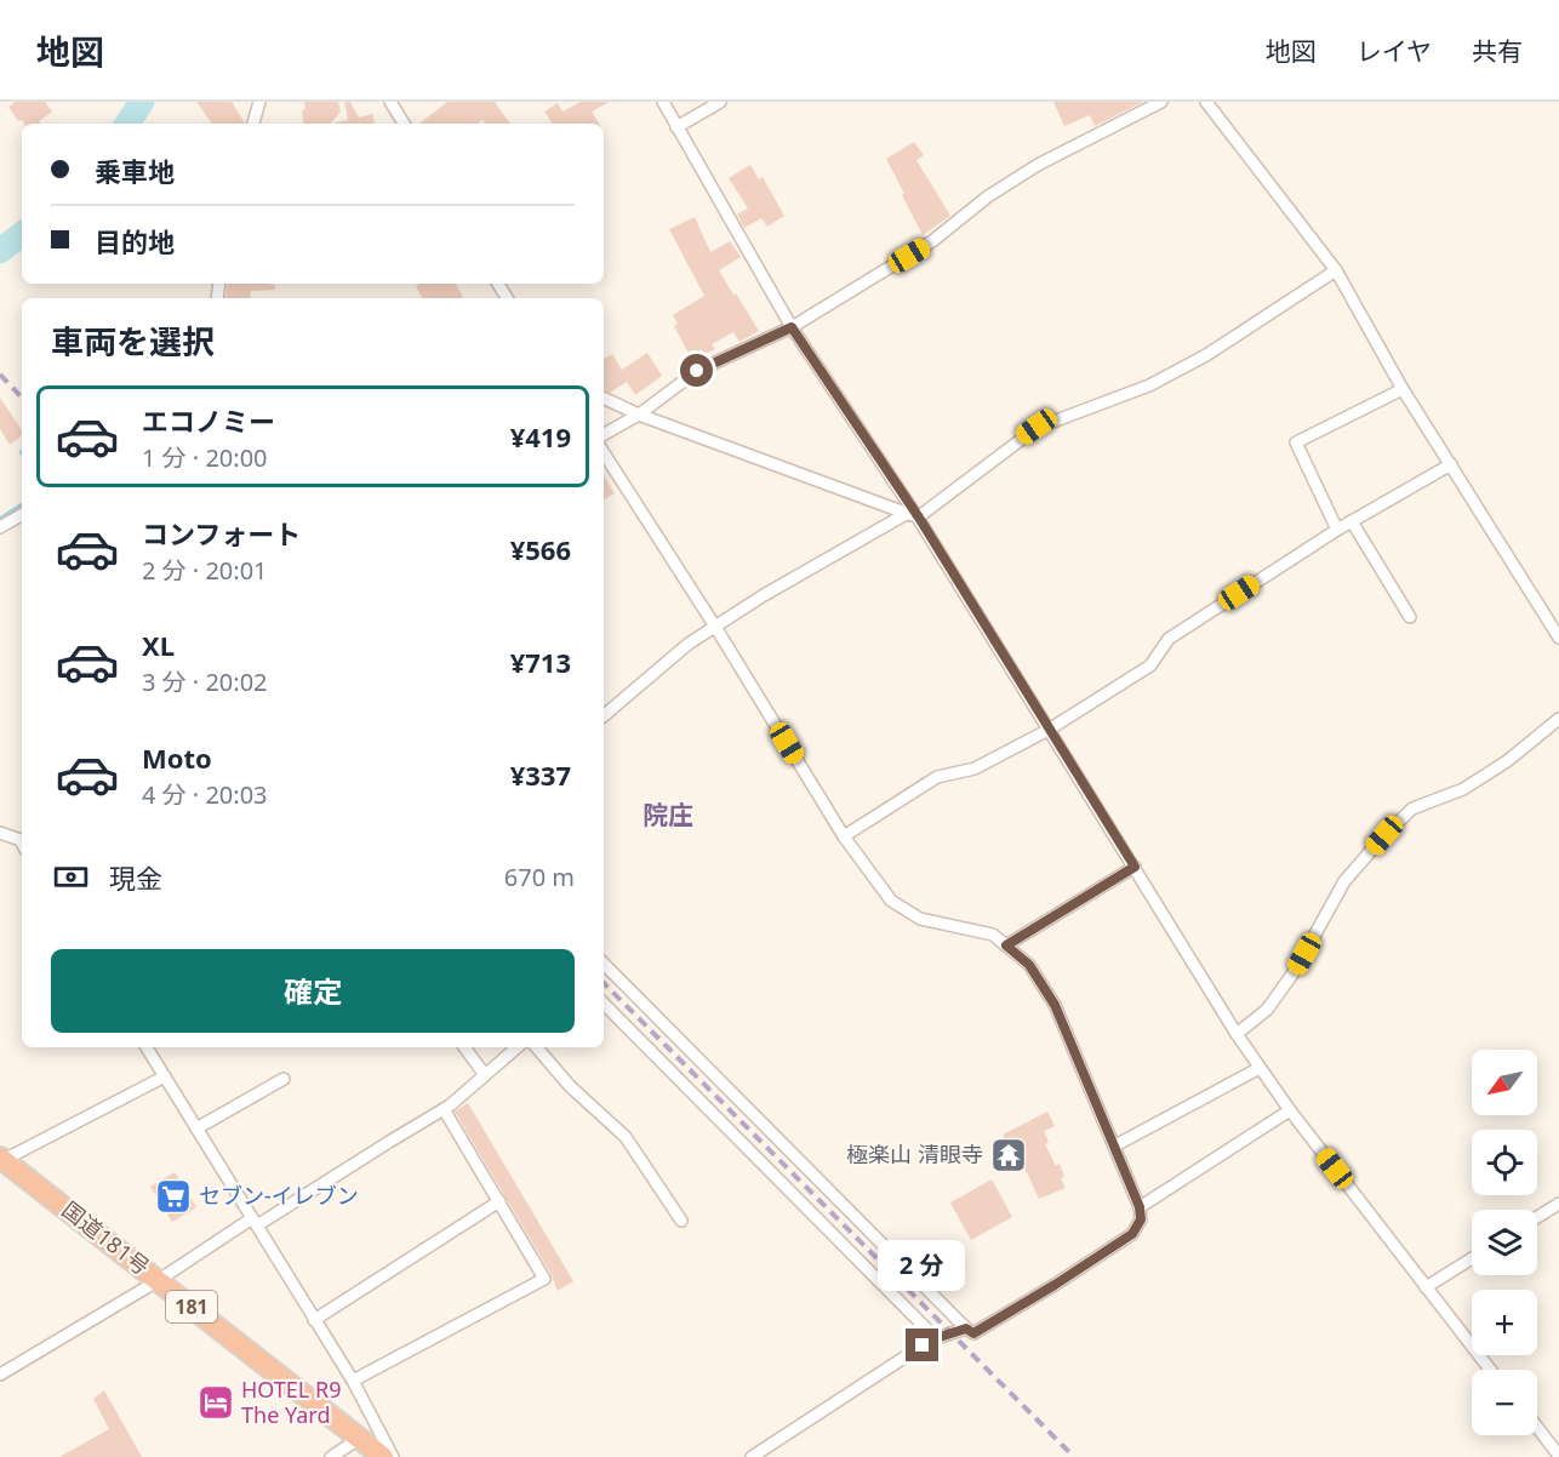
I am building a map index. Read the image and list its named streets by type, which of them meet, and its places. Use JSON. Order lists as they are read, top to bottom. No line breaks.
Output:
{"streets":{"highway":["国道181号","181"]},"districts":["院庄"],"places":{"temple":["極楽山 清眼寺"],"supermarket":["セブン-イレブン"],"hotel":["HOTEL R9 The Yard"]},"north":"bottom left","page":{"header":"地図","nav":["地図","レイヤ","共有"],"banner":["乗車地","目的地"],"heading":"車両を選択","list":[{"name":"エコノミー","note":"1 分 · 20:00","value":"¥419"},{"name":"コンフォート","note":"2 分 · 20:01","value":"¥566"},{"name":"XL","note":"3 分 · 20:02","value":"¥713"},{"name":"Moto","note":"4 分 · 20:03","value":"¥337"}],"pay":["現金","670 m"],"buttons":"確定","map_buttons":["+","−"],"bubble":"2 分"}}
